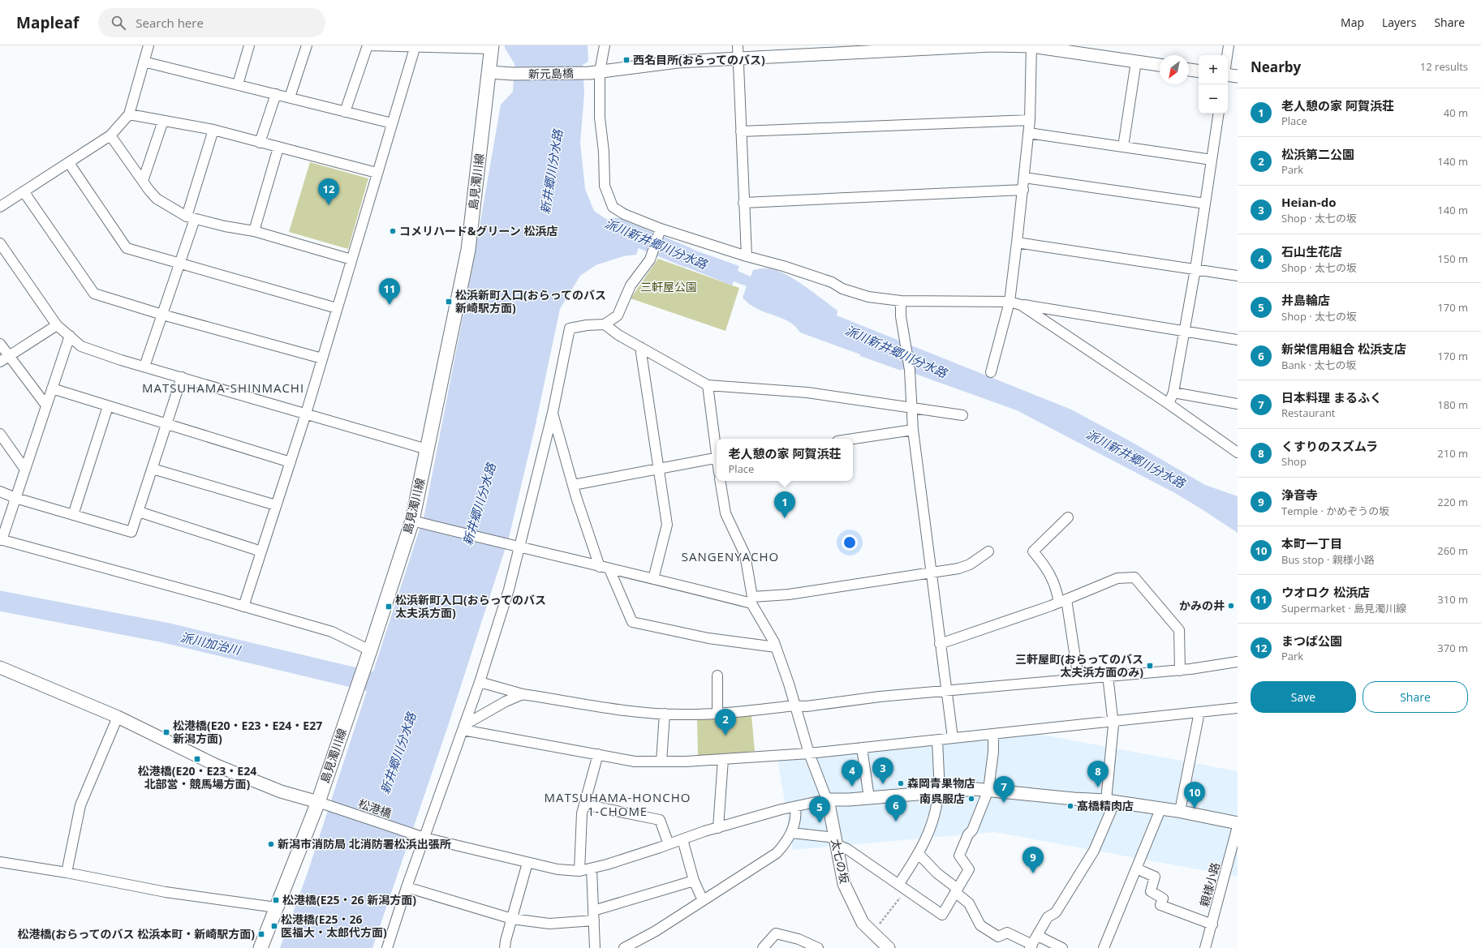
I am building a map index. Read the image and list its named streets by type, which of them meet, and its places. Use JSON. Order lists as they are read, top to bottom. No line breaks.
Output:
{"streets":{"main road":["島見濁川線"],"street":["新元島橋","松港橋","太七の坂","親様小路"]},"crossings":[["新元島橋","島見濁川線"],["島見濁川線","松港橋"],["松港橋","太七の坂"]],"districts":["MATSUHAMA-SHINMACHI","SANGENYACHO","MATSUHAMA-HONCHO 1-CHOME"],"water":["新井郷川分水路","派川新井郷川分水路","派川加治川"],"parks":["三軒屋公園"],"places":{"transit":["西名目所(おらってのバス)","松浜新町入口(おらってのバス 新崎駅方面)","松浜新町入口(おらってのバス 太夫浜方面)","三軒屋町(おらってのバス 太夫浜方面のみ)","松港橋(E20・E23・E24・E27 新潟方面)","松港橋(E20・E23・E24 北部営・競馬場方面)","松港橋(E25・26 新潟方面)","松港橋(E25・26 医福大・太郎代方面)","松港橋(おらってのバス 松浜本町・新崎駅方面)"],"other":["コメリハード&グリーン 松浜店","かみの井","森岡青果物店","南呉服店","髙橋精肉店","新潟市消防局 北消防署松浜出張所"]},"north":"bottom left","page":{"header":"Mapleaf","search":"Search here","nav":["Map","Layers","Share"],"heading":["Nearby","12 results"],"map_buttons":["+","−"],"list":[{"mark":"1","name":"老人憩の家 阿賀浜荘","note":"Place","value":"40 m"},{"mark":"2","name":"松浜第二公園","note":"Park","value":"140 m"},{"mark":"3","name":"Heian-do","note":"Shop · 太七の坂","value":"140 m"},{"mark":"4","name":"石山生花店","note":"Shop · 太七の坂","value":"150 m"},{"mark":"5","name":"井島輪店","note":"Shop · 太七の坂","value":"170 m"},{"mark":"6","name":"新栄信用組合 松浜支店","note":"Bank · 太七の坂","value":"170 m"},{"mark":"7","name":"日本料理 まるふく","note":"Restaurant","value":"180 m"},{"mark":"8","name":"くすりのスズムラ","note":"Shop","value":"210 m"},{"mark":"9","name":"浄音寺","note":"Temple · かめぞうの坂","value":"220 m"},{"mark":"10","name":"本町一丁目","note":"Bus stop · 親様小路","value":"260 m"},{"mark":"11","name":"ウオロク 松浜店","note":"Supermarket · 島見濁川線","value":"310 m"},{"mark":"12","name":"まつば公園","note":"Park","value":"370 m"}],"pins":["12","11","1","2","3","4","8","7","10","6","5","9"],"popup":["老人憩の家 阿賀浜荘","Place"],"buttons":["Save","Share"]}}
